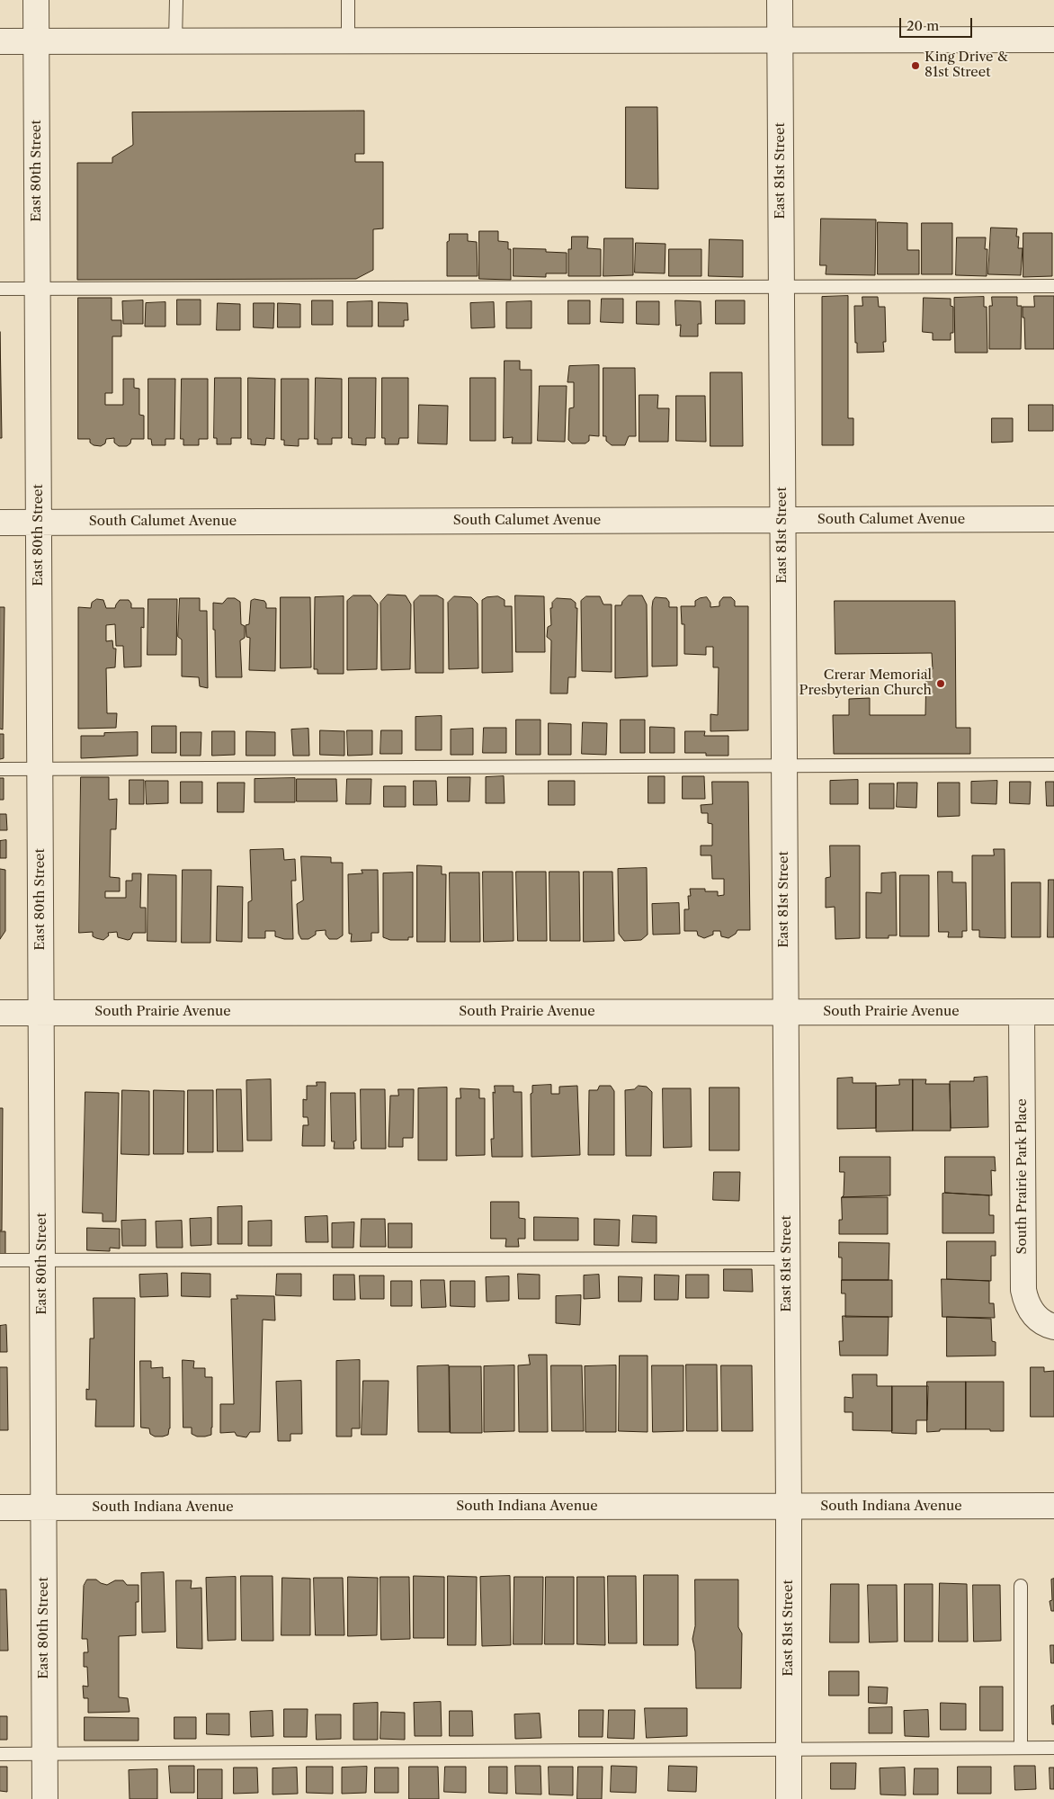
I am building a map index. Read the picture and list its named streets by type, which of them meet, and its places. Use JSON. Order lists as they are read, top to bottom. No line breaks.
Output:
{"streets":{"street":["East 80th Street","East 81st Street","South Calumet Avenue","South Prairie Avenue","South Prairie Park Place","South Indiana Avenue"]},"crossings":[["East 80th Street","South Calumet Avenue"],["East 80th Street","South Prairie Avenue"],["East 80th Street","South Indiana Avenue"],["East 81st Street","South Calumet Avenue"],["East 81st Street","South Prairie Avenue"],["East 81st Street","South Indiana Avenue"],["South Prairie Avenue","South Prairie Park Place"]],"places":["King Drive & 81st Street","Crerar Memorial Presbyterian Church"],"scale_bar":"20 m"}
